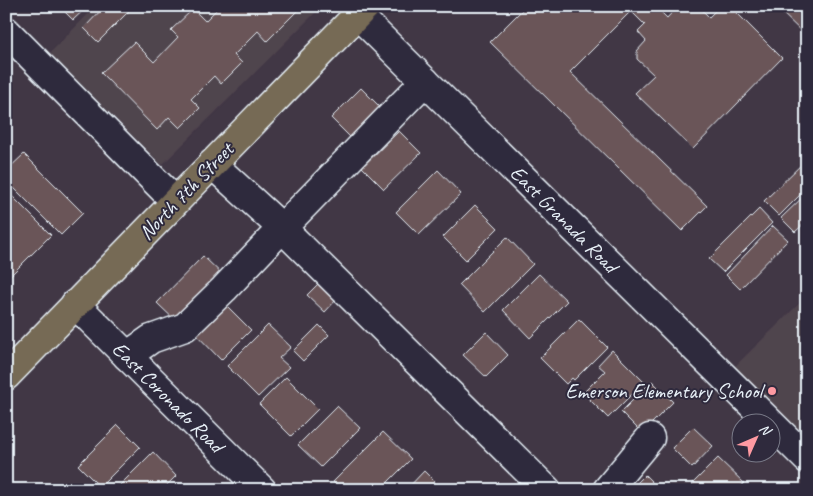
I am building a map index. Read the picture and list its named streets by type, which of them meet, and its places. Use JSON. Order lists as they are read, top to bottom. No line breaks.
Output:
{"streets":{"main road":["North 7th Street"],"street":["East Granada Road","East Coronado Road"]},"crossings":[["North 7th Street","East Granada Road"],["North 7th Street","East Coronado Road"]],"places":["Emerson Elementary School"],"north":"top right"}
